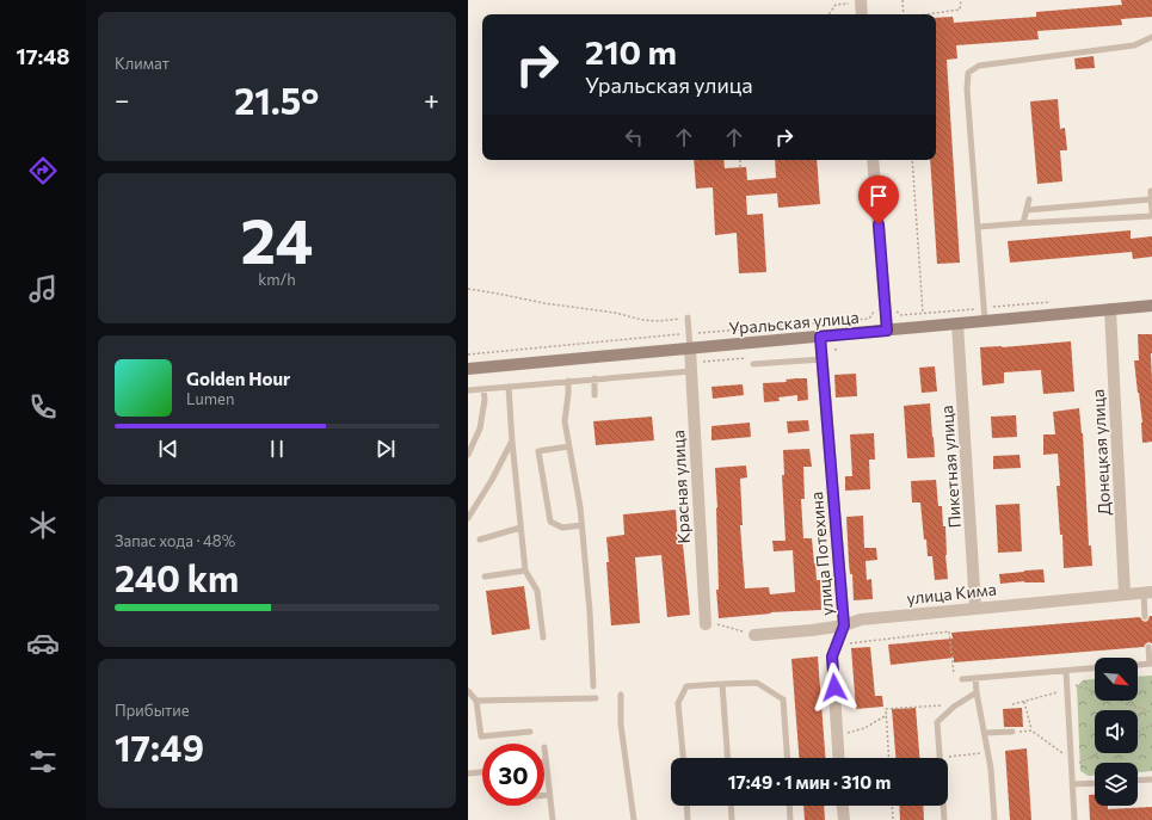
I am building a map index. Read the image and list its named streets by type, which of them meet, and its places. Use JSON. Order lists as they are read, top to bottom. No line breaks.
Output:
{"streets":{"street":["Уральская улица","Донецкая улица","Пикетная улица","Красная улица","улица Потехина","улица Кима"]},"crossings":[["Уральская улица","Донецкая улица"],["Уральская улица","Пикетная улица"],["Уральская улица","Красная улица"],["Уральская улица","улица Потехина"],["Донецкая улица","улица Кима"],["Пикетная улица","улица Кима"],["улица Потехина","улица Кима"]],"north":"bottom right","page":{"tabs":"17:48","tile":["Климат",["24","km/h"],["Запас хода · 48%","240 km"],["Прибытие","17:49"]],"turn":["210 m","Уральская улица"],"heat":["−","21.5°","+"],"song":["Golden Hour","Lumen"],"limit":"30","trip":"17:49 · 1 мин · 310 m"}}
